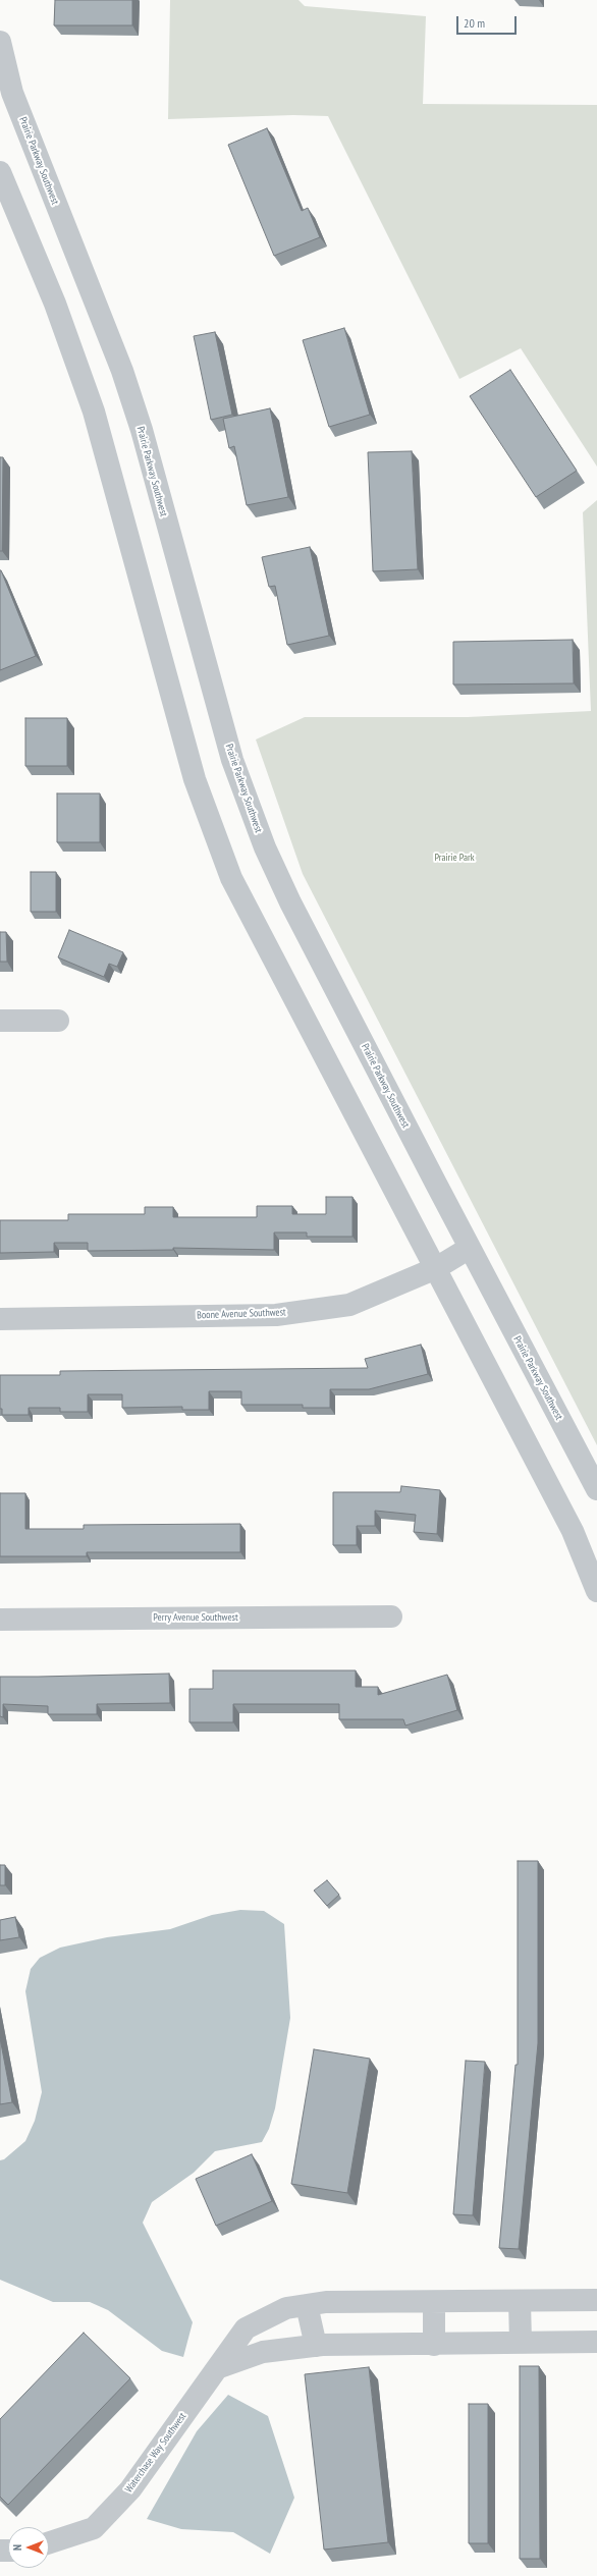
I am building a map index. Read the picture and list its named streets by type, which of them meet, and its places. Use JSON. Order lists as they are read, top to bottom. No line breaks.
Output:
{"streets":{"street":["Prairie Parkway Southwest","Boone Avenue Southwest","Perry Avenue Southwest","Waterchase Way Southwest"]},"crossings":[["Prairie Parkway Southwest","Boone Avenue Southwest"]],"parks":["Prairie Park"],"scale_bar":"20 m","north":"left"}
